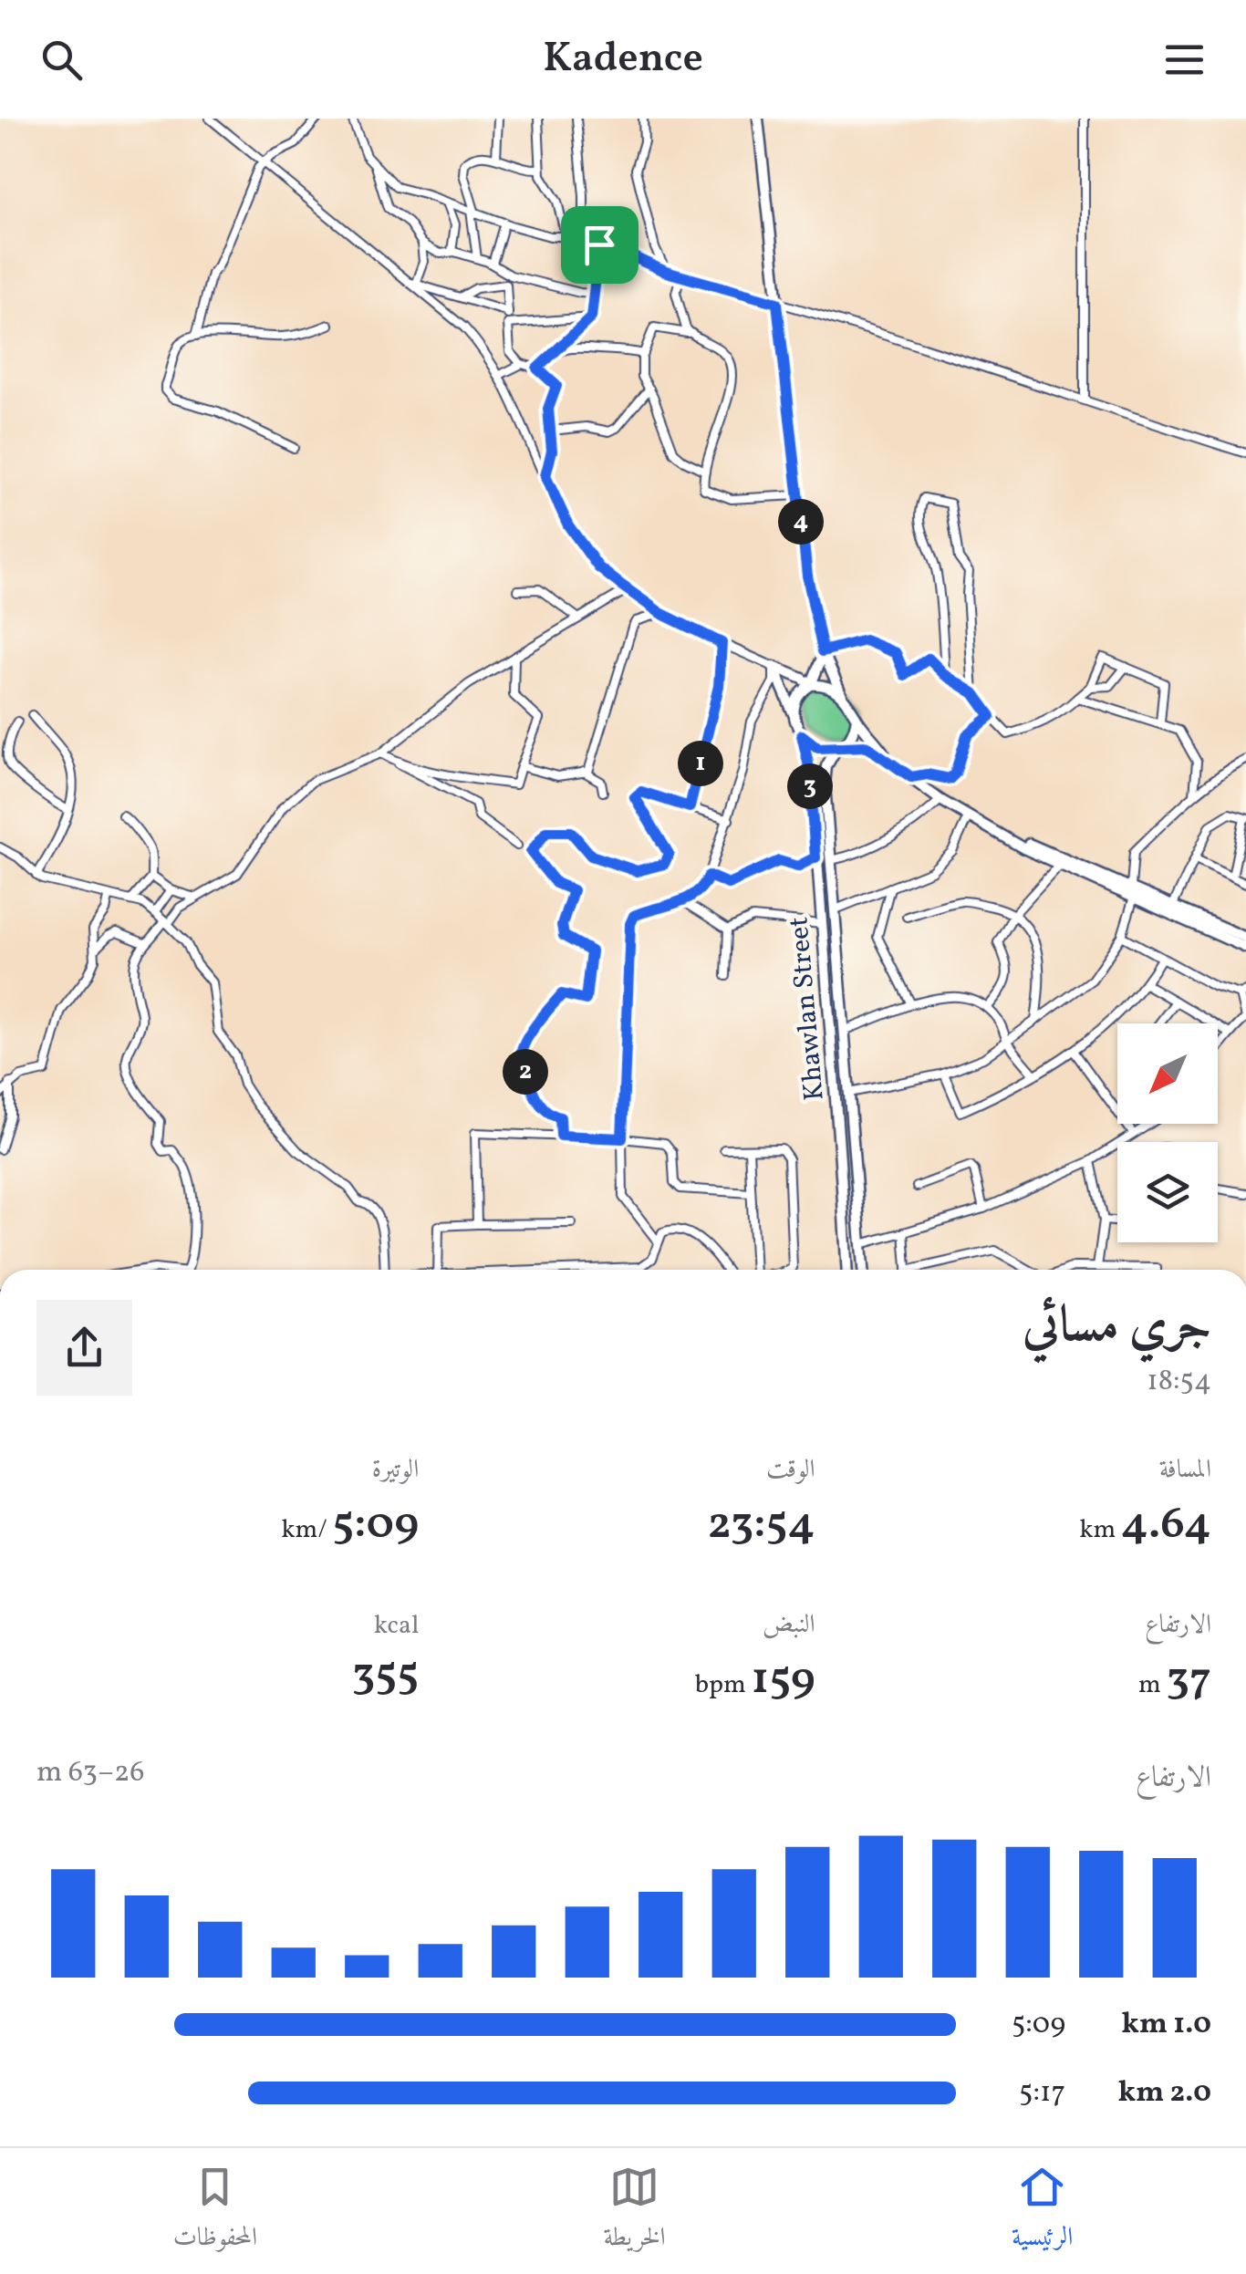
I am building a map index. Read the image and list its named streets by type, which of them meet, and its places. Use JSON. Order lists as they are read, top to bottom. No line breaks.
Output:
{"streets":{"main road":["Khawlan Street"]},"north":"bottom left","page":{"header":"Kadence","pins":["4","1","3","2"],"heading":["جري مسائي","18:54"],"stats":[["المسافة","4.64 km"],["الوقت","23:54"],["الوتيرة","5:09 /km"],["الارتفاع","37 m"],["النبض","159 bpm"],["kcal","355"]],"chart":["الارتفاع","26–63 m"],"list":[{"name":"1.0 km","note":"5:09"},{"name":"2.0 km","note":"5:17"}],"tabs":["الرئيسية","الخريطة","المحفوظات"]}}
